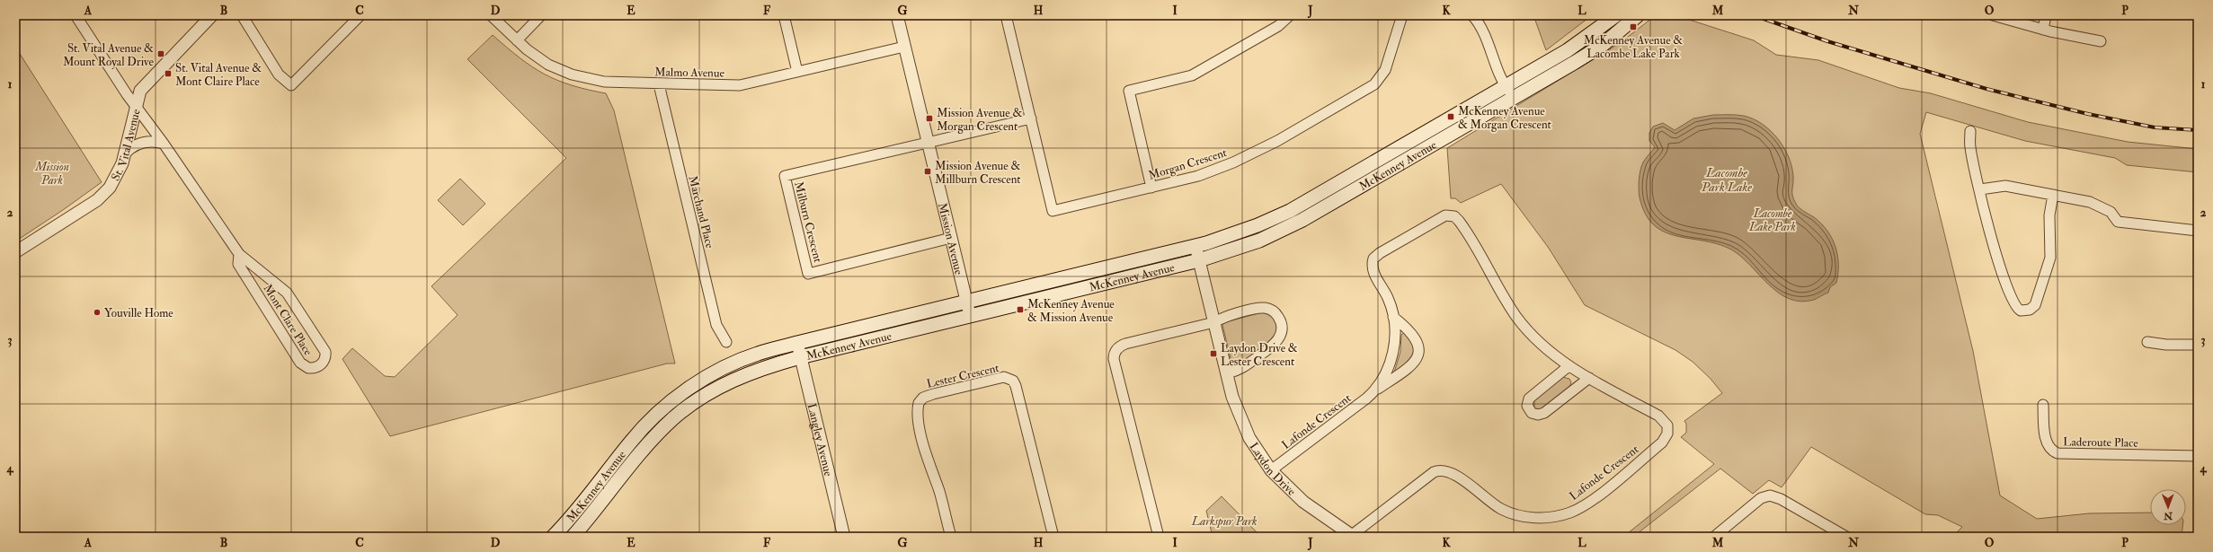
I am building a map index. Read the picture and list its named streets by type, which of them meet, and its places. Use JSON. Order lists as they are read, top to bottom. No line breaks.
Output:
{"streets":{"main road":["McKenney Avenue"],"street":["Malmo Avenue","St. Vital Avenue","Morgan Crescent","Marchand Place","Milburn Crescent","Mission Avenue","Mont Clare Place","Lester Crescent","Lafonde Crescent","Langley Avenue","Laderoute Place","Laydon Drive"]},"crossings":[["Malmo Avenue","Marchand Place"],["Malmo Avenue","Mission Avenue"],["St. Vital Avenue","Mont Clare Place"],["McKenney Avenue","Mission Avenue"],["McKenney Avenue","Langley Avenue"],["McKenney Avenue","Laydon Drive"],["Milburn Crescent","Mission Avenue"],["Lafonde Crescent","Laydon Drive"]],"water":["Lacombe Park Lake"],"parks":["Mission Park","Lacombe Lake Park","Larkspur Park"],"places":{"transit":["McKenney Avenue & Lacombe Lake Park","St. Vital Avenue & Mount Royal Drive","St. Vital Avenue & Mont Claire Place","McKenney Avenue & Morgan Crescent","Mission Avenue & Morgan Crescent","Mission Avenue & Millburn Crescent","McKenney Avenue & Mission Avenue","Laydon Drive & Lester Crescent"],"other":["Youville Home"]},"north":"bottom","grid":{"columns":["A","B","C","D","E","F","G","H","I","J","K","L","M","N","O","P"],"rows":["1","2","3","4"]}}
